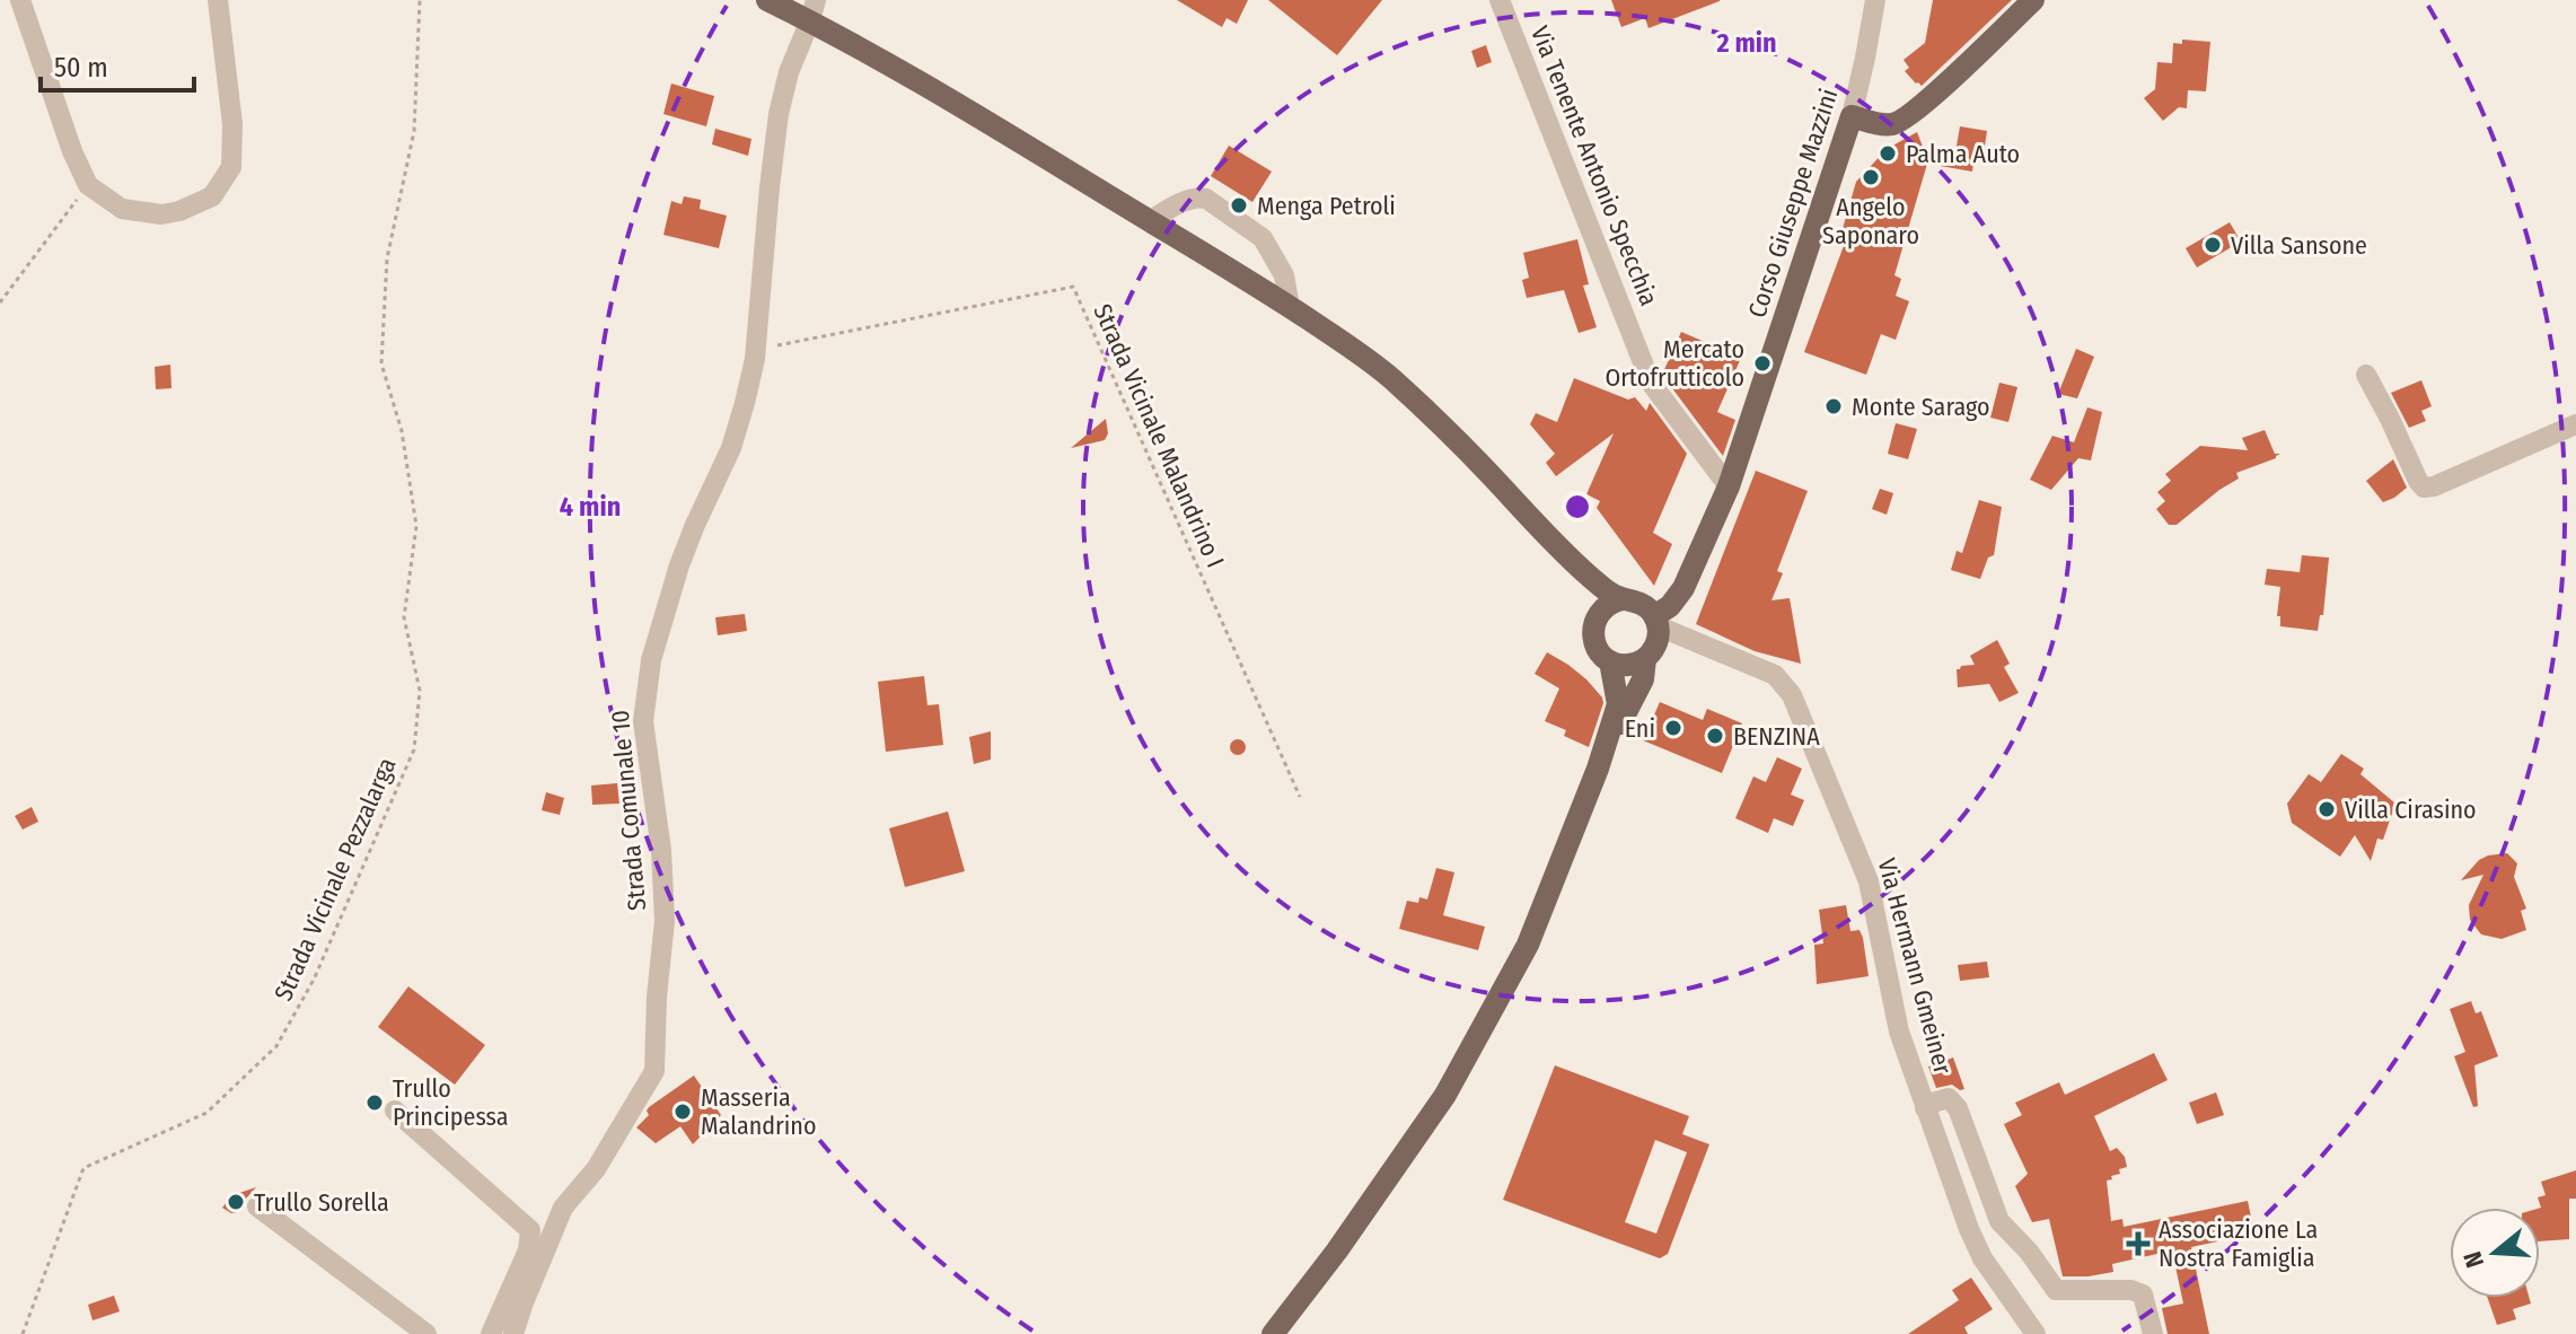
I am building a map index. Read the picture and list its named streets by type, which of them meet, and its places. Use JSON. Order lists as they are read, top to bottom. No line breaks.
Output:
{"streets":{"main road":["Corso Giuseppe Mazzini"],"street":["Via Tenente Antonio Specchia","Strada Comunale 10","Via Hermann Gmeiner"],"path":["Strada Vicinale Malandrino I","Strada Vicinale Pezzalarga"]},"crossings":[["Via Tenente Antonio Specchia","Corso Giuseppe Mazzini"],["Corso Giuseppe Mazzini","Via Hermann Gmeiner"],["Strada Vicinale Malandrino I","Strada Comunale 10"]],"places":{"other":["Palma Auto","Angelo Saponaro","Menga Petroli","Villa Sansone","Mercato Ortofrutticolo","Monte Sarago","Eni","BENZINA","Villa Cirasino","Trullo Principessa","Masseria Malandrino","Trullo Sorella"],"health":["Associazione La Nostra Famiglia"]},"scale_bar":"50 m","north":"left","rings":["2 min","4 min"]}
